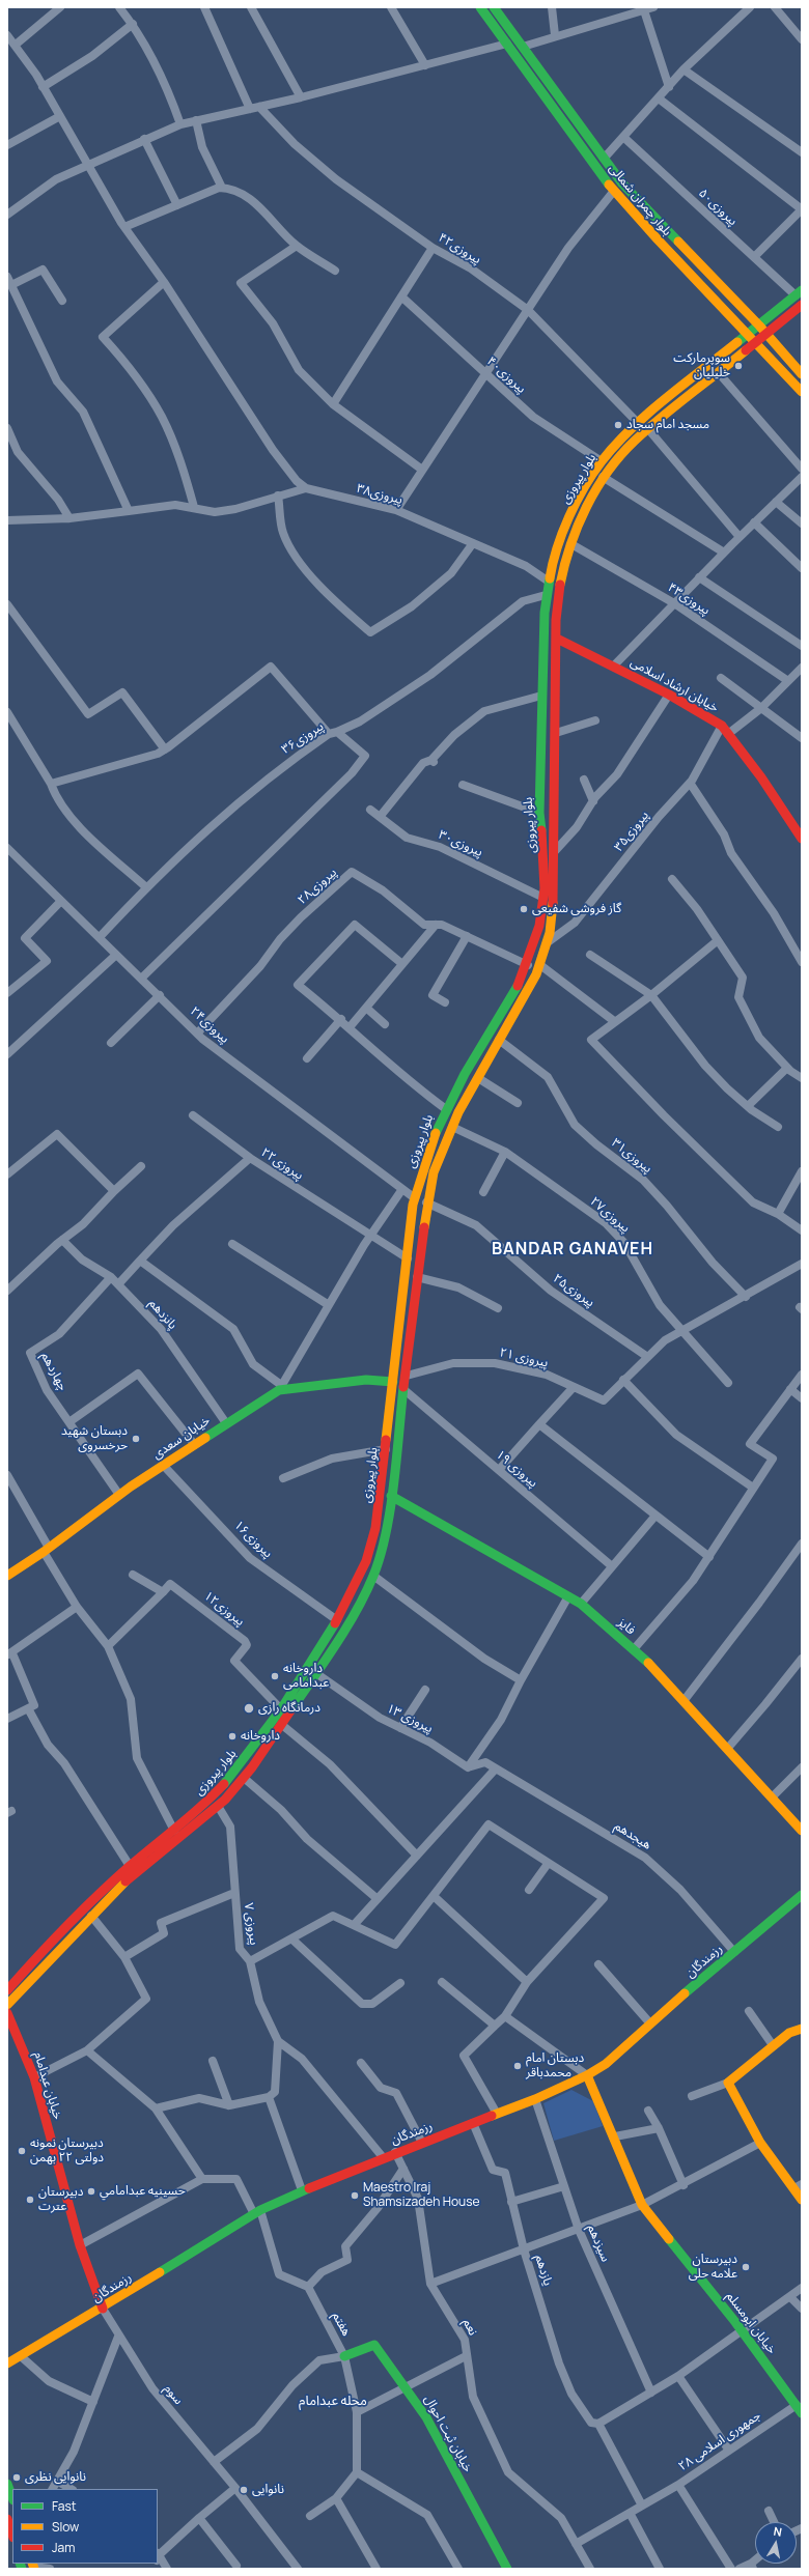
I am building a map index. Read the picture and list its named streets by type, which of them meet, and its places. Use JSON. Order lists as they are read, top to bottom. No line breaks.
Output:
{"streets":{"street":["بلوار چمران شمالی","پیروزی۵۰","پیروزی۴۲","پیروزی۴۰","بلوار پیروزی","پیروزی۳۸","پیروزی۴۳","خیابان ارشاد اسلامی","پیروزی۳۶","پیروزی۳۵","پیروزی۳۰","پیروزی۲۸","پیروزی۲۴","پیروزی۳۱","پیروزی۲۲","پیروزی۲۷","پیروزی۲۵","پانزدهم","پیروزی ۲۱","چهاردهم","خیابان سعدی","پیروزی ۱۹","پیروزی۱۶","پیروزی۱۲","فایز","پیروزی ۱۳","هیجدهم","پیروزی ۷","رزمندگان","خیابان عبدامام","سیزدهم","یازدهم","خیابان ابومسلم","هفتم","نعم","سوم","خیابان ثبت احوال","جمهوری اسلامی ۲۸"]},"crossings":[["بلوار چمران شمالی","بلوار پیروزی"],["پیروزی۵۰","بلوار پیروزی"],["پیروزی۴۲","بلوار پیروزی"],["پیروزی۴۰","بلوار پیروزی"],["بلوار پیروزی","پیروزی۳۸"],["بلوار پیروزی","پیروزی۴۳"],["بلوار پیروزی","خیابان ارشاد اسلامی"],["بلوار پیروزی","پیروزی۳۶"],["بلوار پیروزی","پیروزی۳۵"],["بلوار پیروزی","پیروزی۳۰"],["بلوار پیروزی","پیروزی۲۸"],["بلوار پیروزی","پیروزی۲۴"],["بلوار پیروزی","پیروزی۳۱"],["بلوار پیروزی","پیروزی۲۲"],["بلوار پیروزی","پیروزی۲۷"],["بلوار پیروزی","پیروزی۲۵"],["بلوار پیروزی","پیروزی ۲۱"],["بلوار پیروزی","خیابان سعدی"],["بلوار پیروزی","پیروزی ۱۹"],["بلوار پیروزی","پیروزی۱۶"],["بلوار پیروزی","پیروزی۱۲"],["بلوار پیروزی","فایز"],["بلوار پیروزی","پیروزی ۱۳"],["بلوار پیروزی","پیروزی ۷"],["خیابان ارشاد اسلامی","پیروزی۳۵"],["پیروزی۳۶","پیروزی۲۴"],["پیروزی۲۸","پیروزی۲۴"],["پیروزی۲۲","پانزدهم"],["پانزدهم","چهاردهم"],["پانزدهم","خیابان سعدی"],["چهاردهم","خیابان سعدی"],["خیابان سعدی","پیروزی۱۶"],["هیجدهم","رزمندگان"],["رزمندگان","خیابان عبدامام"],["رزمندگان","سیزدهم"],["رزمندگان","یازدهم"],["رزمندگان","خیابان ابومسلم"],["رزمندگان","نعم"],["رزمندگان","سوم"],["خیابان عبدامام","سوم"],["خیابان ابومسلم","جمهوری اسلامی ۲۸"],["هفتم","خیابان ثبت احوال"]],"districts":["BANDAR GANAVEH","محله عبدامام"],"places":["سوپرمارکت خلیلیان","مسجد امام سجاد","گاز فروشی شفیعی","دبستان شهید حرخسروی","داروخانه عبدامامی","درمانگاه رازی","داروخانه","دبستان امام محمدباقر","دبیرستان نمونه دولتی ۲۲ بهمن","حسينيه عبدامامي","Maestro Iraj Shamsizadeh House","دبیرستان عترت","دبیرستان علامه حلی","نانوایی نظری","نانوایی"],"legend":["Fast","Slow","Jam"],"north":"top"}
